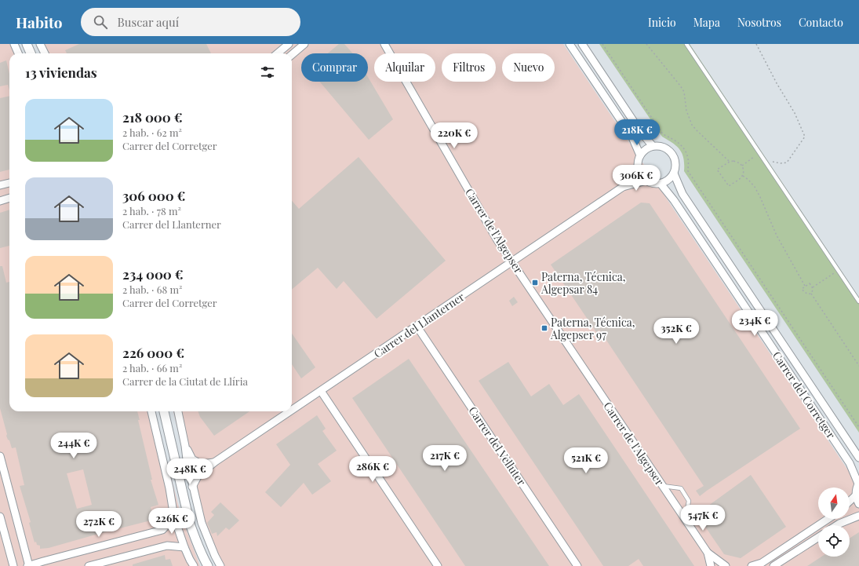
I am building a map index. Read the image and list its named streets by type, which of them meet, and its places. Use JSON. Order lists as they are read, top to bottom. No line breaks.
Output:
{"streets":{"street":["Carrer de l'Algepser","Carrer del Llanterner","Carrer del Corretger","Carrer del Velluter"]},"crossings":[["Carrer de l'Algepser","Carrer del Llanterner"],["Carrer del Llanterner","Carrer del Corretger"],["Carrer del Llanterner","Carrer del Velluter"]],"places":{"transit":["Paterna, Técnica, Algepsar 84","Paterna, Técnica, Algepser 97"]},"north":"top","page":{"header":"Habito","search":"Buscar aquí","nav":["Inicio","Mapa","Nosotros","Contacto"],"chip":["Comprar","Alquilar","Filtros","Nuevo"],"heading":"13 viviendas","list":[{"name":"218 000 €","note":"2 hab. · 62 m² · Carrer del Corretger"},{"name":"306 000 €","note":"2 hab. · 78 m² · Carrer del Llanterner"},{"name":"234 000 €","note":"2 hab. · 68 m² · Carrer del Corretger"},{"name":"226 000 €","note":"2 hab. · 66 m² · Carrer de la Ciutat de Llíria"}],"price":["218K €","220K €","306K €","234K €","352K €","244K €","217K €","521K €","286K €","248K €","547K €","226K €","272K €"]}}
